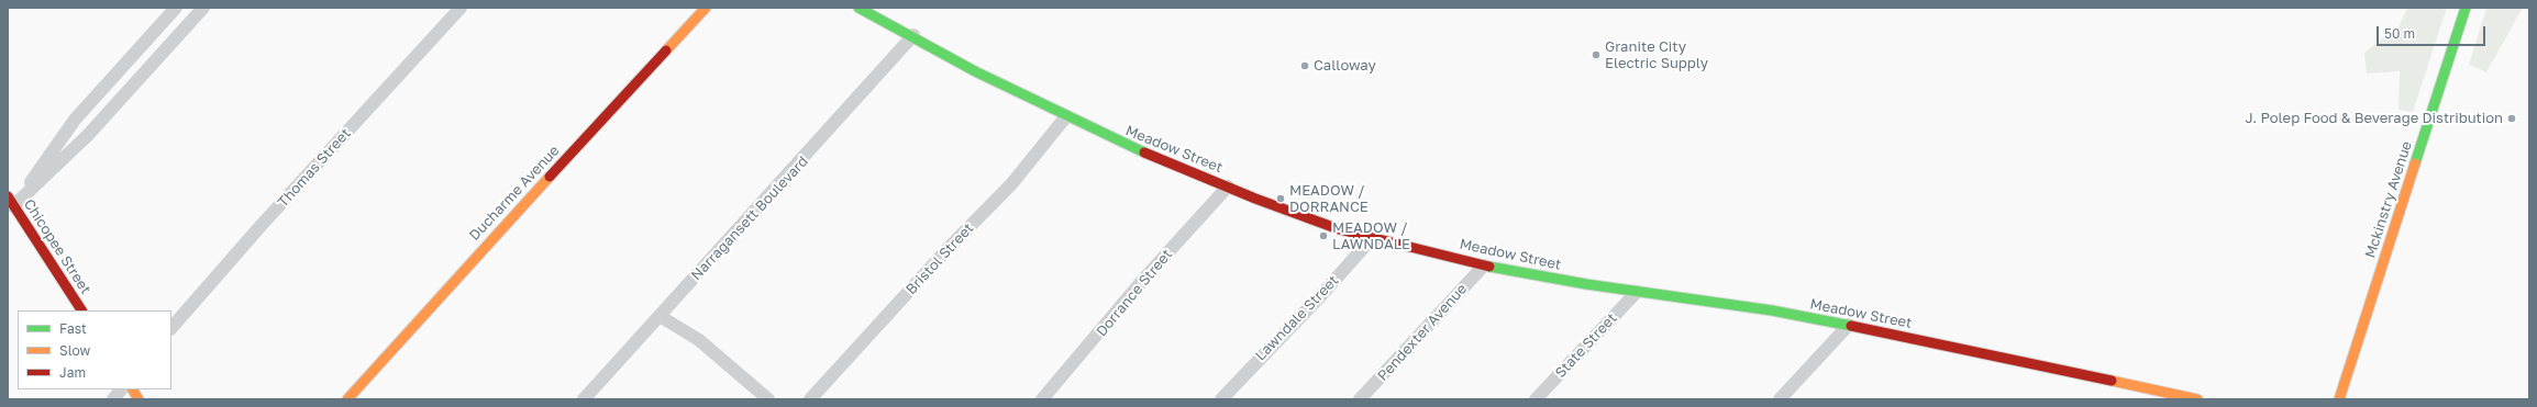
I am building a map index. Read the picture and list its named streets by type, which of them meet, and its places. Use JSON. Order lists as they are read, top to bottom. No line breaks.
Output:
{"streets":{"main road":["Meadow Street","Ducharme Avenue","Mckinstry Avenue","Chicopee Street"],"street":["Thomas Street","Narragansett Boulevard","Bristol Street","Dorrance Street","Lawndale Street","Pendexter Avenue","State Street"]},"crossings":[["Meadow Street","Narragansett Boulevard"],["Meadow Street","Bristol Street"],["Meadow Street","Dorrance Street"],["Meadow Street","Lawndale Street"],["Meadow Street","Pendexter Avenue"],["Meadow Street","State Street"]],"places":["Granite City Electric Supply","Calloway","J. Polep Food & Beverage Distribution","MEADOW / DORRANCE","MEADOW / LAWNDALE"],"legend":["Fast","Slow","Jam"],"scale_bar":"50 m"}
